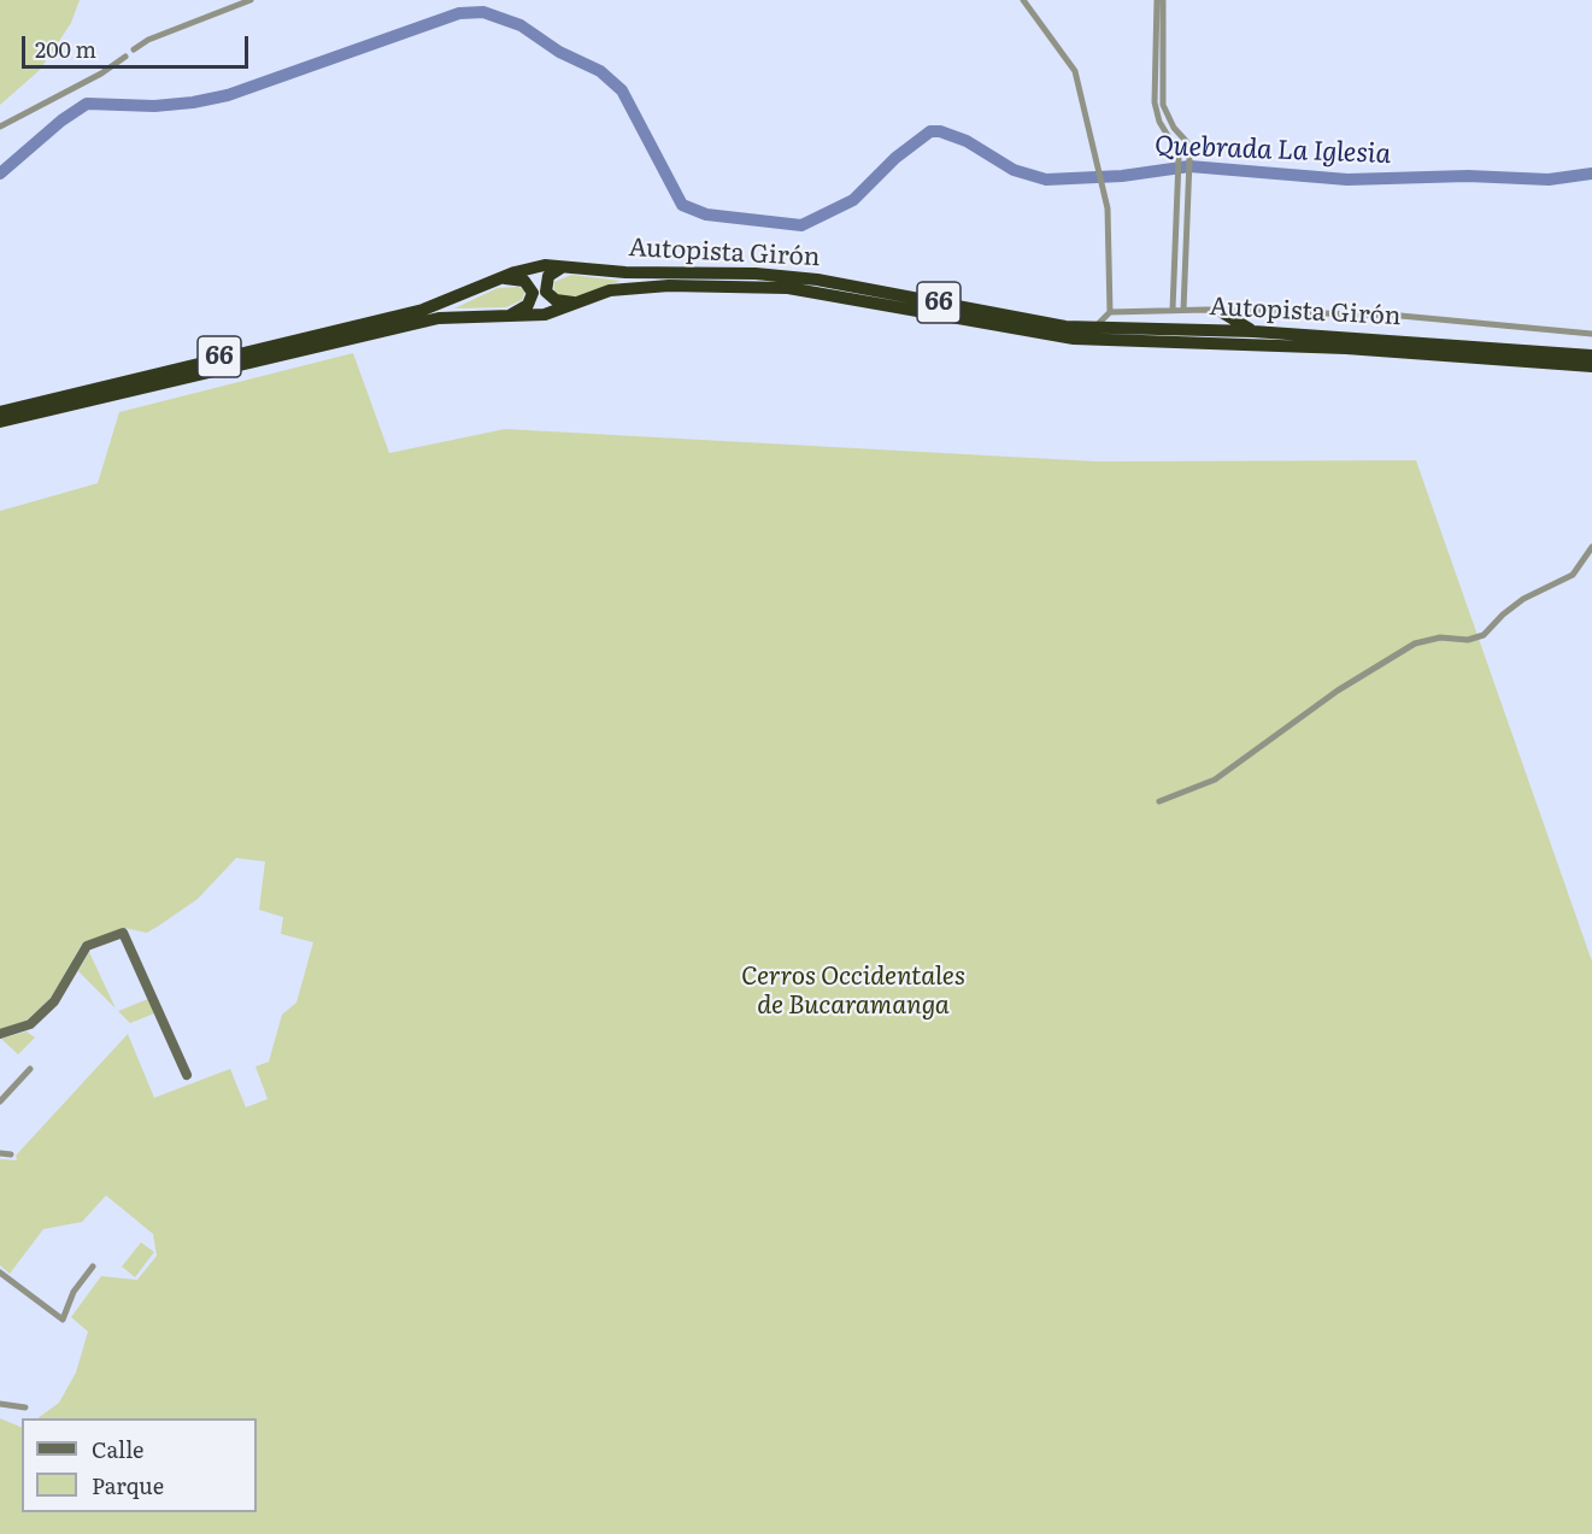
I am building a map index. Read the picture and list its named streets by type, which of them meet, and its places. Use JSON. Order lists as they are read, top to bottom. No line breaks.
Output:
{"streets":{"highway":["Autopista Girón","66"]},"water":["Quebrada La Iglesia"],"parks":["Cerros Occidentales de Bucaramanga"],"legend":["Calle","Parque"],"scale_bar":"200 m"}
